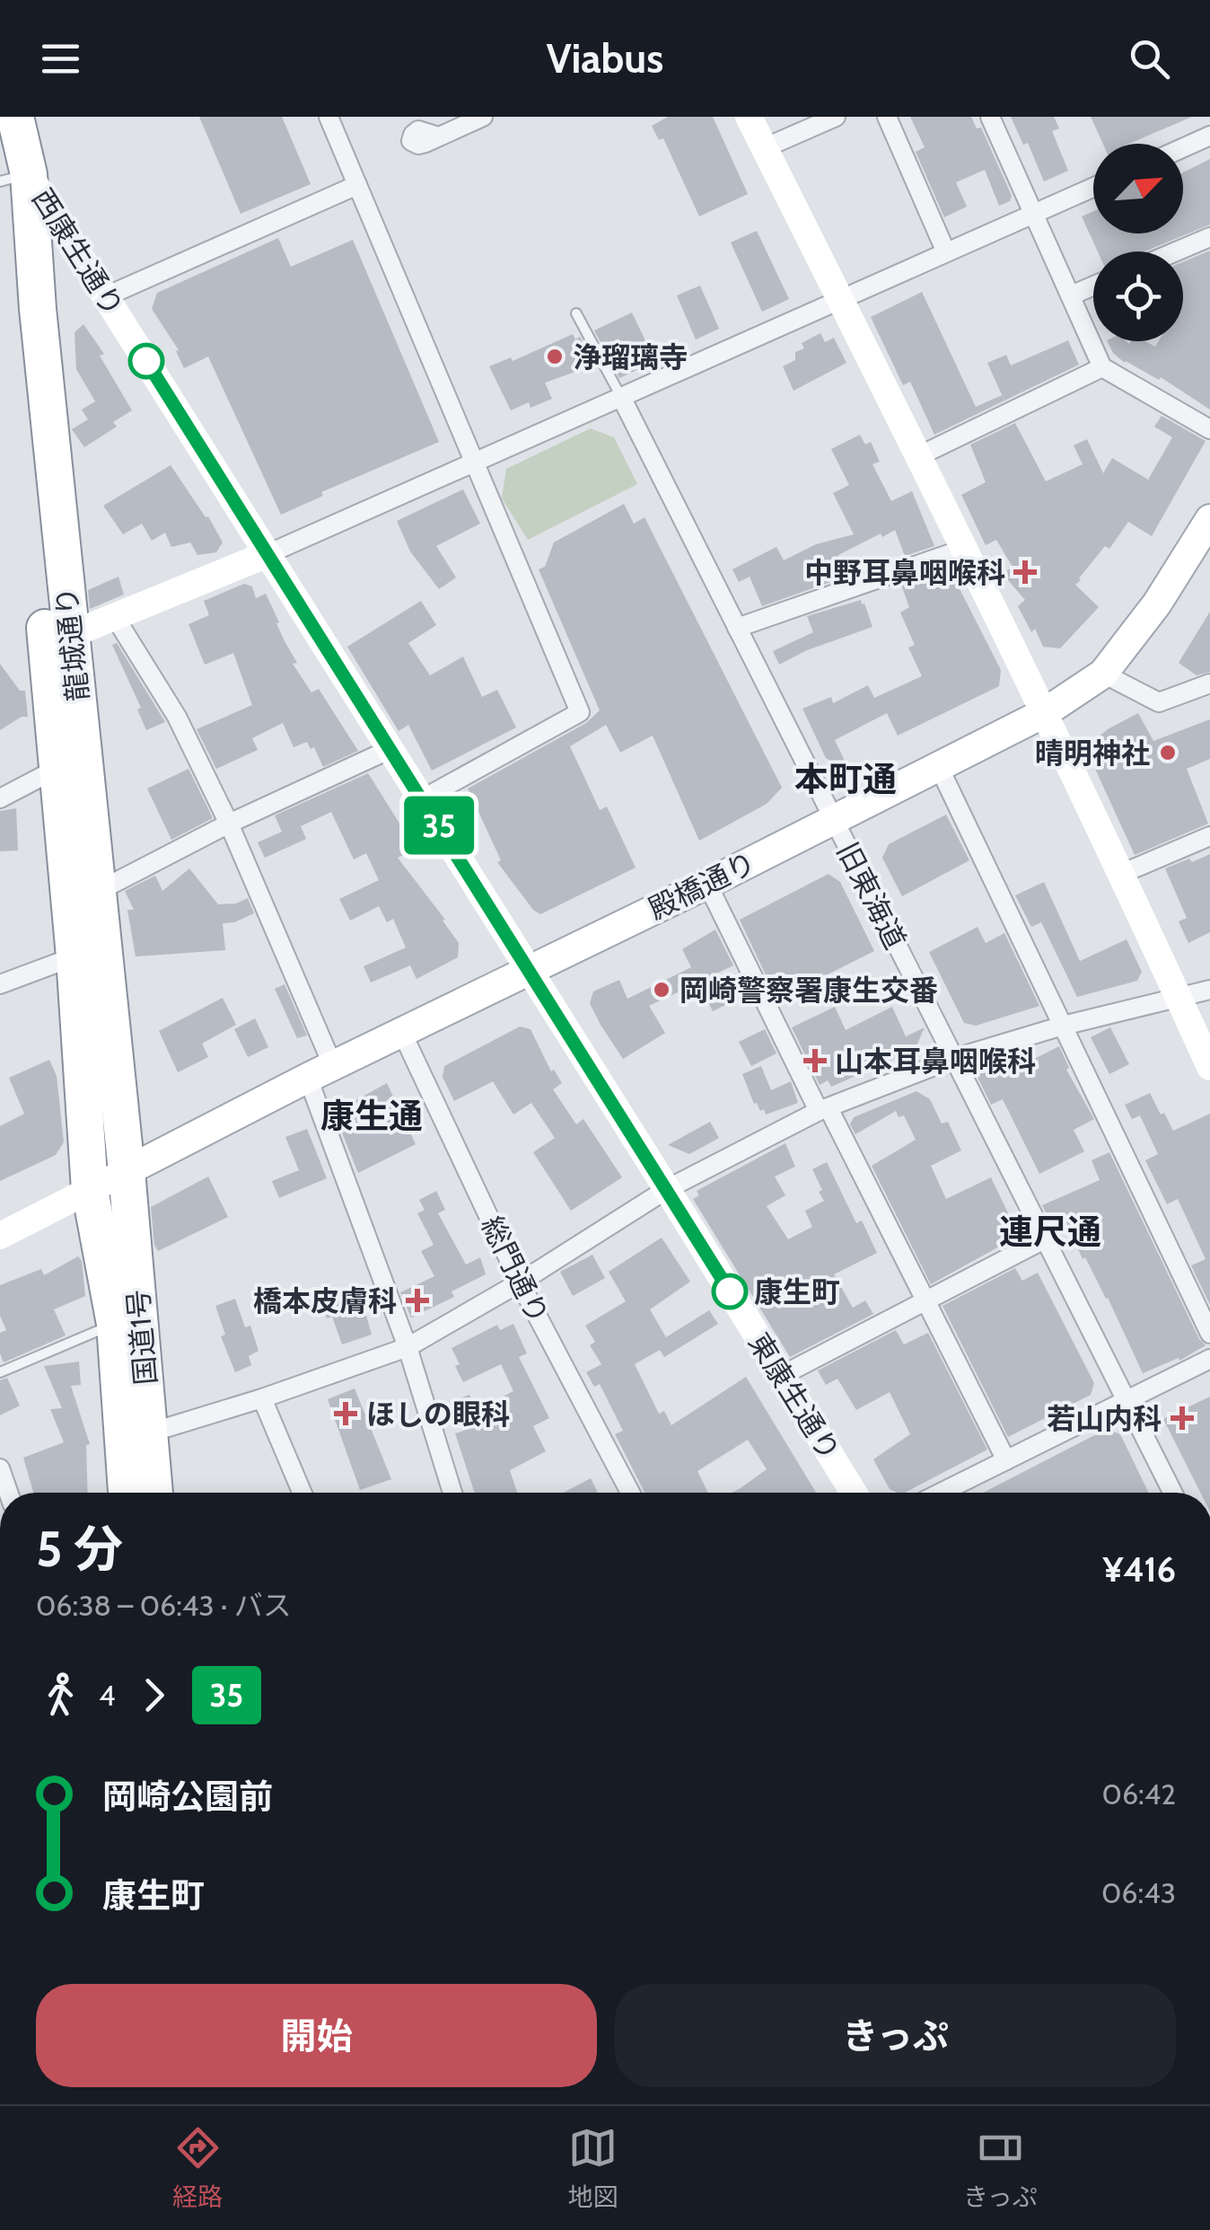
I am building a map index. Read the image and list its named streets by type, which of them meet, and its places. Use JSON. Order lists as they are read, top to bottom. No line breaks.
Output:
{"streets":{"highway":["龍城通り","国道1号"],"main road":["殿橋通り"],"street":["西康生通り","旧東海道","総門通り","東康生通り"]},"crossings":[["西康生通り","龍城通り"],["西康生通り","殿橋通り"],["西康生通り","東康生通り"],["龍城通り","殿橋通り"],["龍城通り","国道1号"],["殿橋通り","旧東海道"],["殿橋通り","総門通り"],["殿橋通り","国道1号"],["殿橋通り","東康生通り"]],"districts":["本町通","康生通","連尺通"],"places":{"other":["浄瑠璃寺","晴明神社","岡崎警察署康生交番","康生町"],"health":["中野耳鼻咽喉科","山本耳鼻咽喉科","橋本皮膚科","ほしの眼科","若山内科"]},"lines":["bus line 35"],"north":"top right","page":{"header":"Viabus","on_map":"35","heading":["5 分","06:38 – 06:43 · バス","¥416"],"legs":["4","35"],"list":[{"name":"岡崎公園前","value":"06:42"},{"name":"康生町","value":"06:43"}],"buttons":["開始","きっぷ"],"tabs":["経路","地図","きっぷ"]}}
